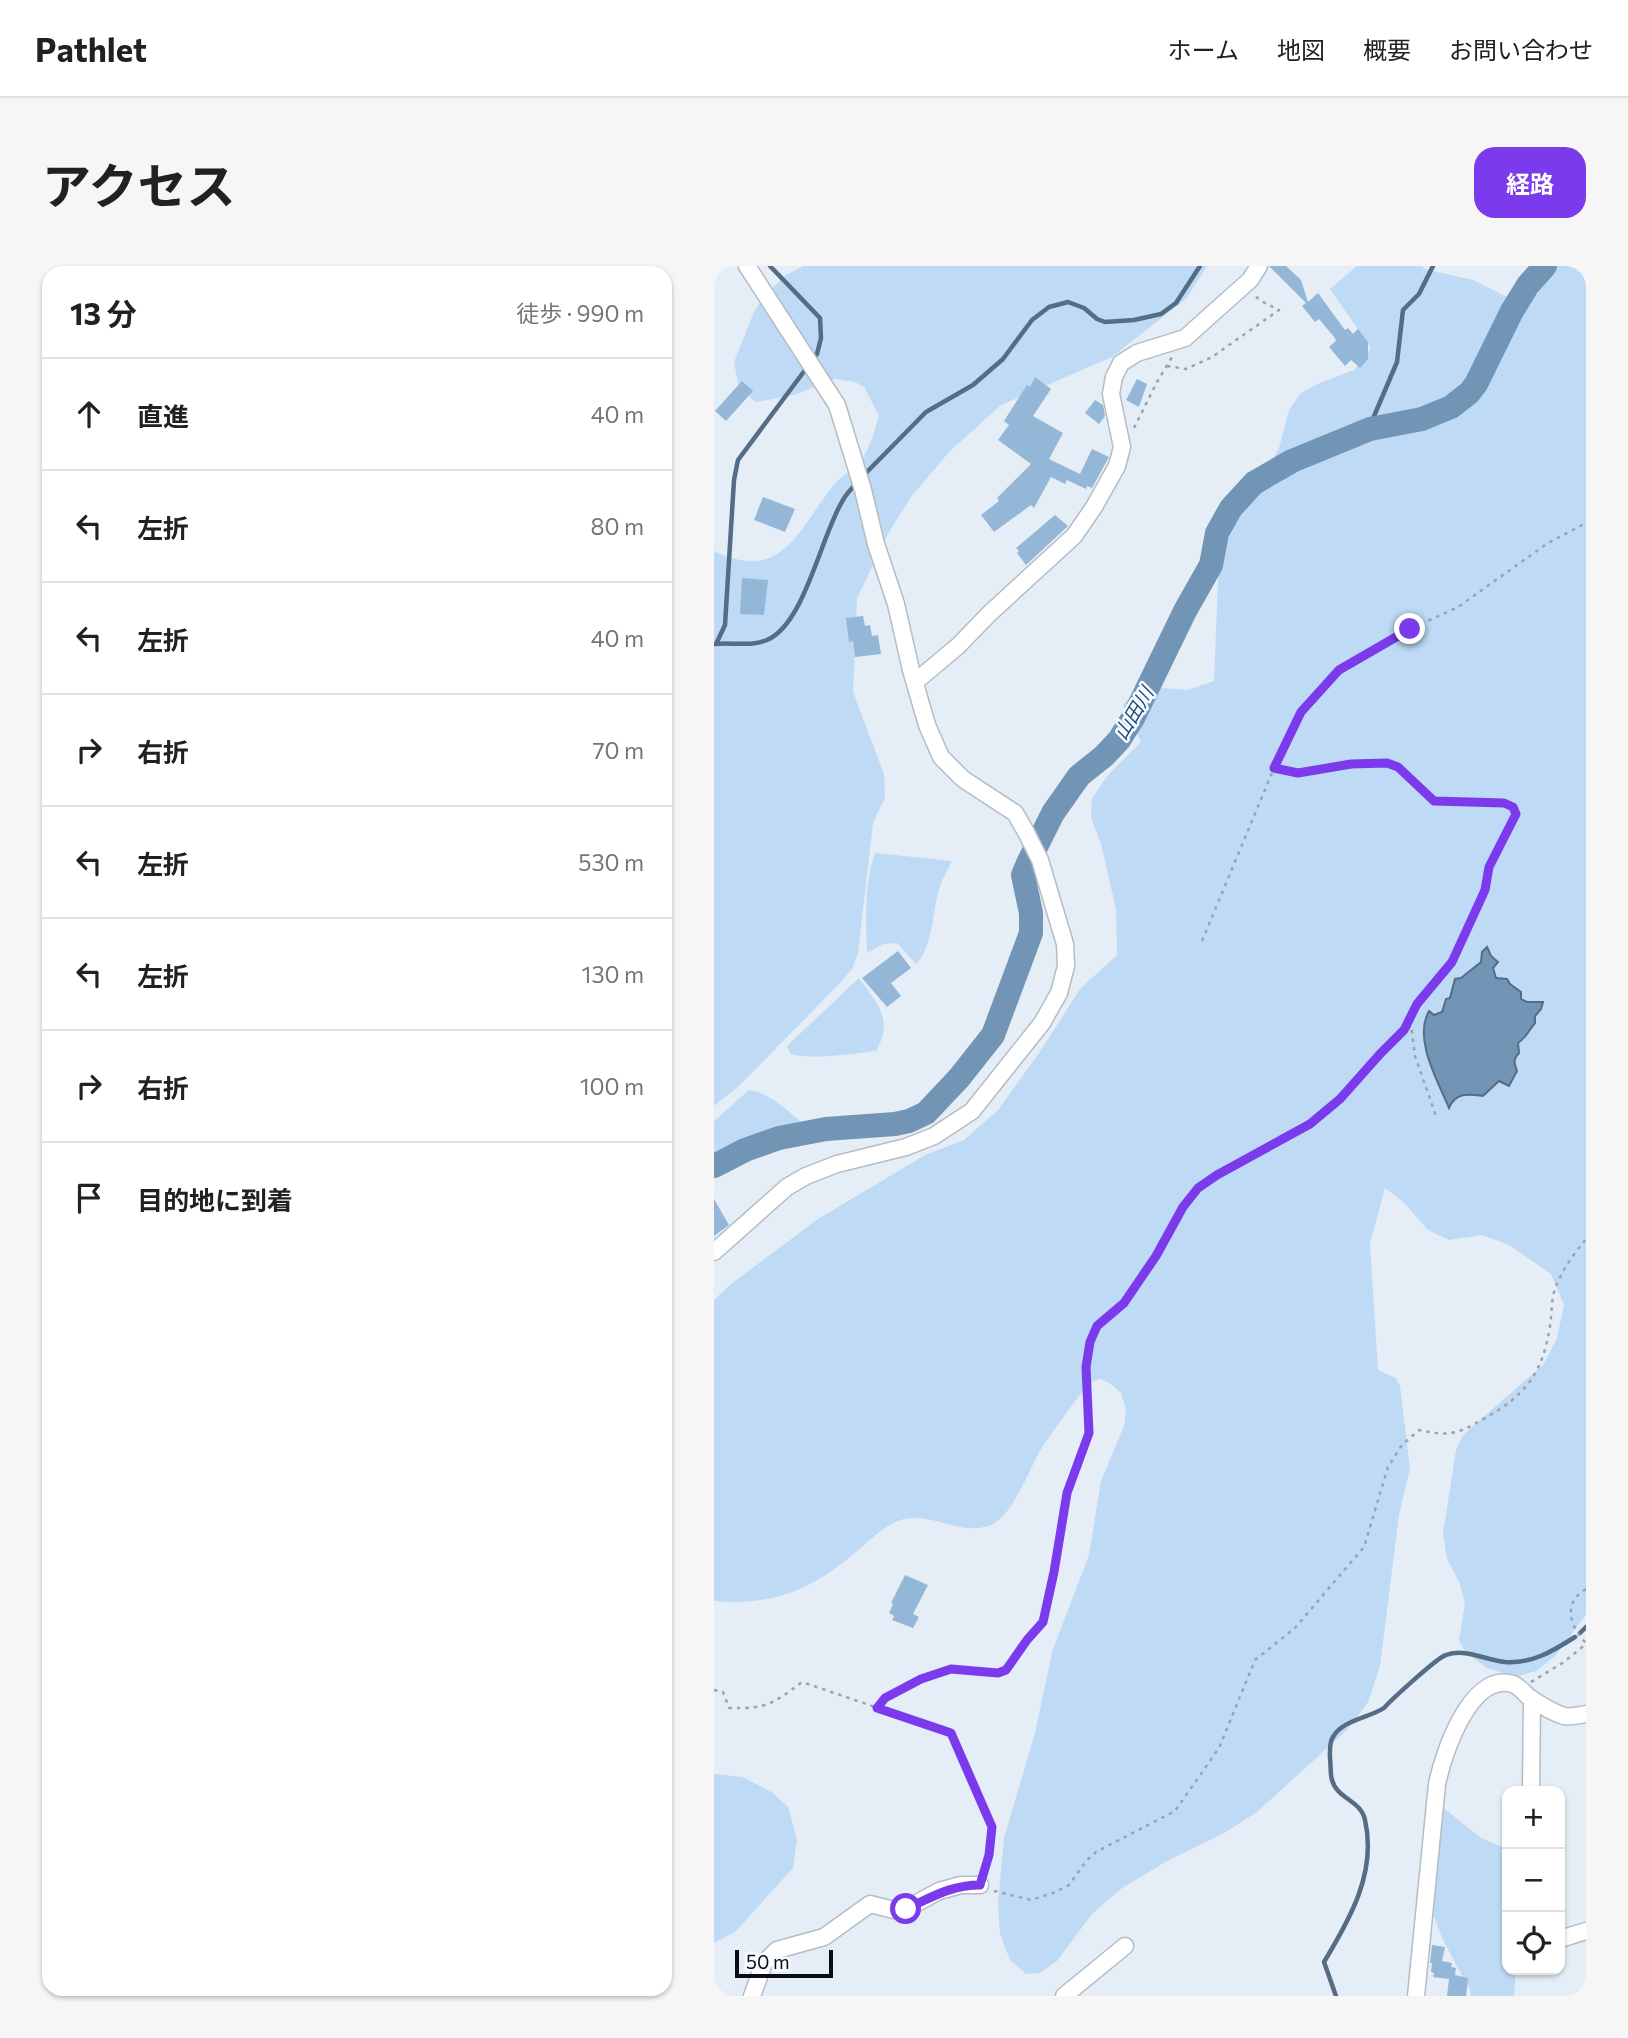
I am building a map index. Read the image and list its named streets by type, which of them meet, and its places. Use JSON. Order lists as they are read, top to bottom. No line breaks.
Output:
{"water":["山田川"],"scale_bar":"50 m","page":{"header":"Pathlet","nav":["ホーム","地図","概要","お問い合わせ"],"title":"アクセス","buttons":"経路","heading":["13 分","徒歩 · 990 m"],"list":[["直進","40 m"],["左折","80 m"],["左折","40 m"],["右折","70 m"],["左折","530 m"],["左折","130 m"],["右折","100 m"],"目的地に到着"],"map_buttons":["+","−"],"scale":"50 m"}}
